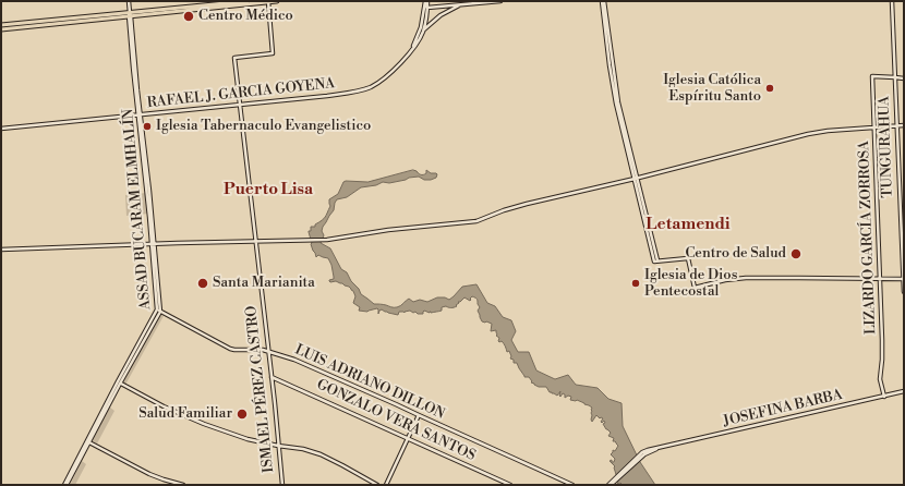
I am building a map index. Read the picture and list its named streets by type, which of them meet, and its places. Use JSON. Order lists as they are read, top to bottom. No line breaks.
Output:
{"streets":{"street":["RAFAEL J. GARCIA GOYENA","TUNGURAHUA","ASSAD BUCARAM ELMHALÍN","LIZARDO GARCÍA ZORROSA","LUIS ADRIANO DILLON","ISMAEL PÉREZ CASTRO","JOSEFINA BARBA","GONZALO VERA SANTOS"]},"crossings":[["RAFAEL J. GARCIA GOYENA","ASSAD BUCARAM ELMHALÍN"],["RAFAEL J. GARCIA GOYENA","ISMAEL PÉREZ CASTRO"],["TUNGURAHUA","LIZARDO GARCÍA ZORROSA"],["ASSAD BUCARAM ELMHALÍN","LUIS ADRIANO DILLON"],["LIZARDO GARCÍA ZORROSA","JOSEFINA BARBA"],["LUIS ADRIANO DILLON","ISMAEL PÉREZ CASTRO"],["ISMAEL PÉREZ CASTRO","GONZALO VERA SANTOS"]],"districts":["Puerto Lisa","Letamendi"],"places":["Centro Médico","Iglesia Católica Espíritu Santo","Iglesia Tabernaculo Evangelistico","Centro de Salud","Santa Marianita","Iglesia de Dios Pentecostal","Salud Familiar"]}
